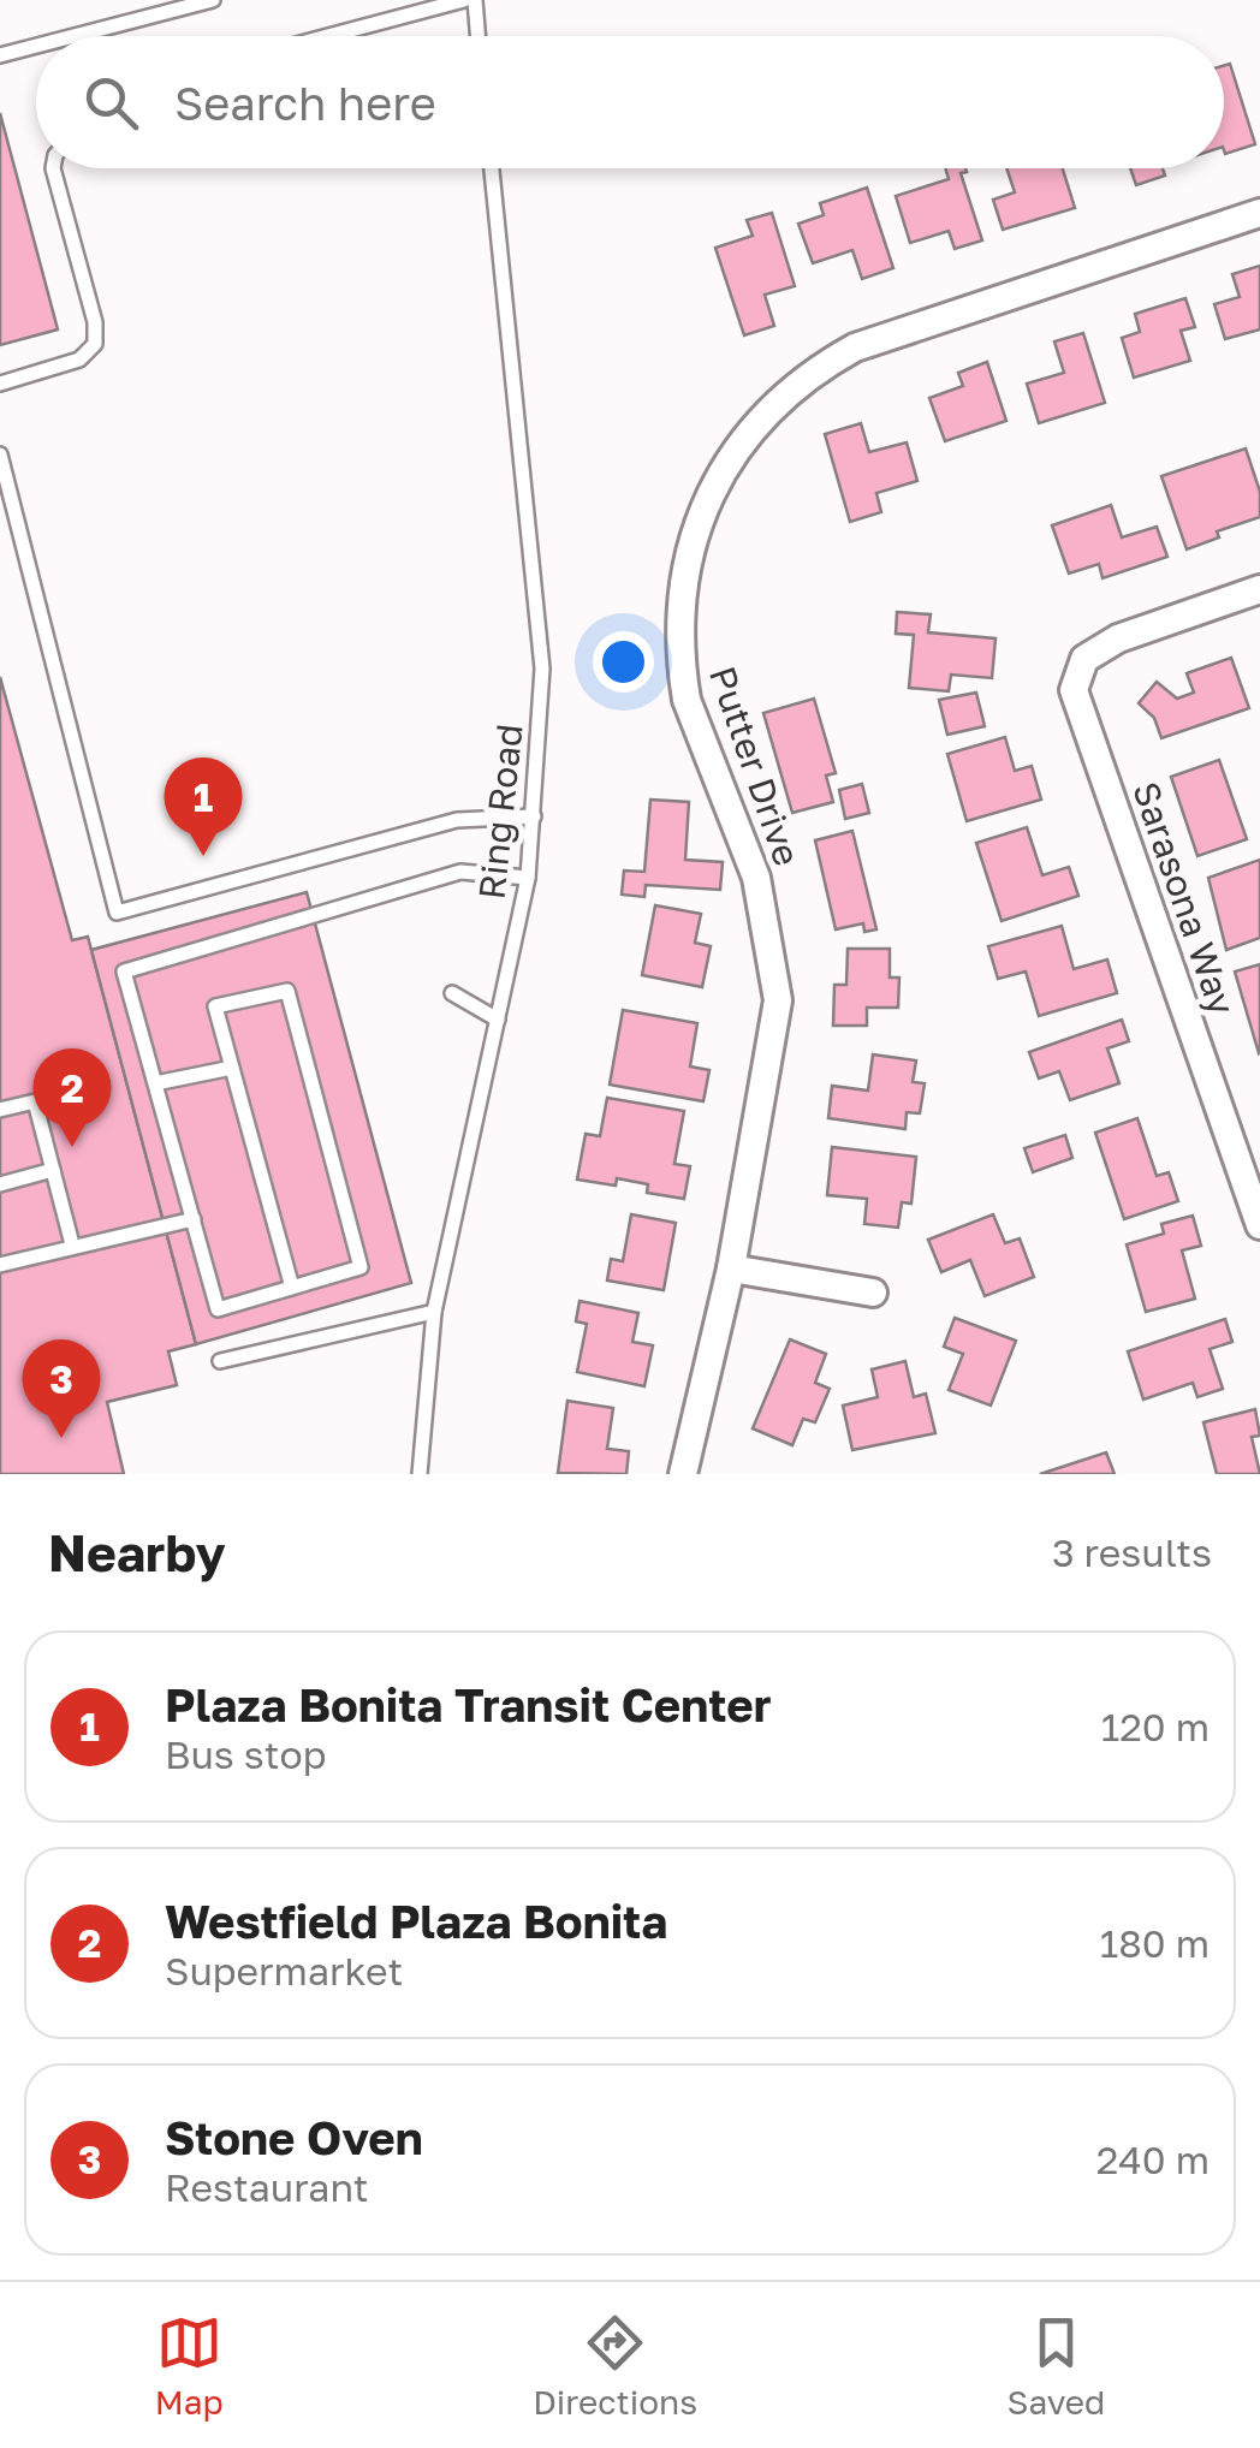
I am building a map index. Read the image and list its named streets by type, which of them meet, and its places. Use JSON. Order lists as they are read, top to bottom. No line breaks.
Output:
{"streets":{"street":["Putter Drive","Sarasona Way"],"lane":["Ring Road"]},"page":{"search":"Search here","pins":["1","2","3"],"heading":["Nearby","3 results"],"list":[{"mark":"1","name":"Plaza Bonita Transit Center","note":"Bus stop","value":"120 m"},{"mark":"2","name":"Westfield Plaza Bonita","note":"Supermarket","value":"180 m"},{"mark":"3","name":"Stone Oven","note":"Restaurant","value":"240 m"}],"nav":["Map","Directions","Saved"]}}
